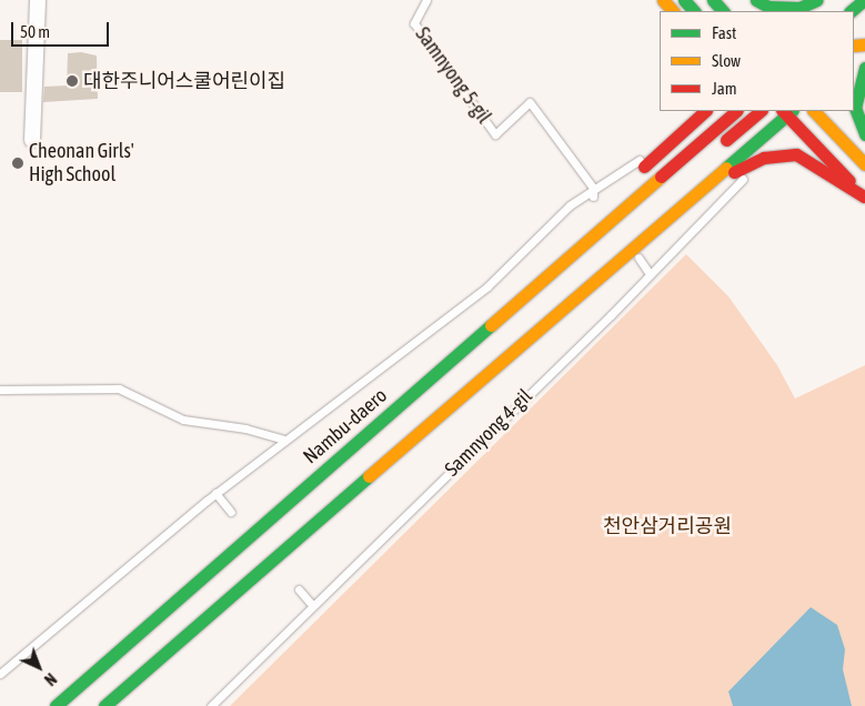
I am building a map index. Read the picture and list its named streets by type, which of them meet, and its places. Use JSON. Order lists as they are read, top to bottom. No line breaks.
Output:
{"streets":{"main road":["Nambu-daero"],"lane":["Samnyong 5-gil","Samnyong 4-gil"]},"parks":["천안삼거리공원"],"places":["대한주니어스쿨어린이집","Cheonan Girls' High School"],"legend":["Fast","Slow","Jam"],"scale_bar":"50 m","north":"bottom right"}
